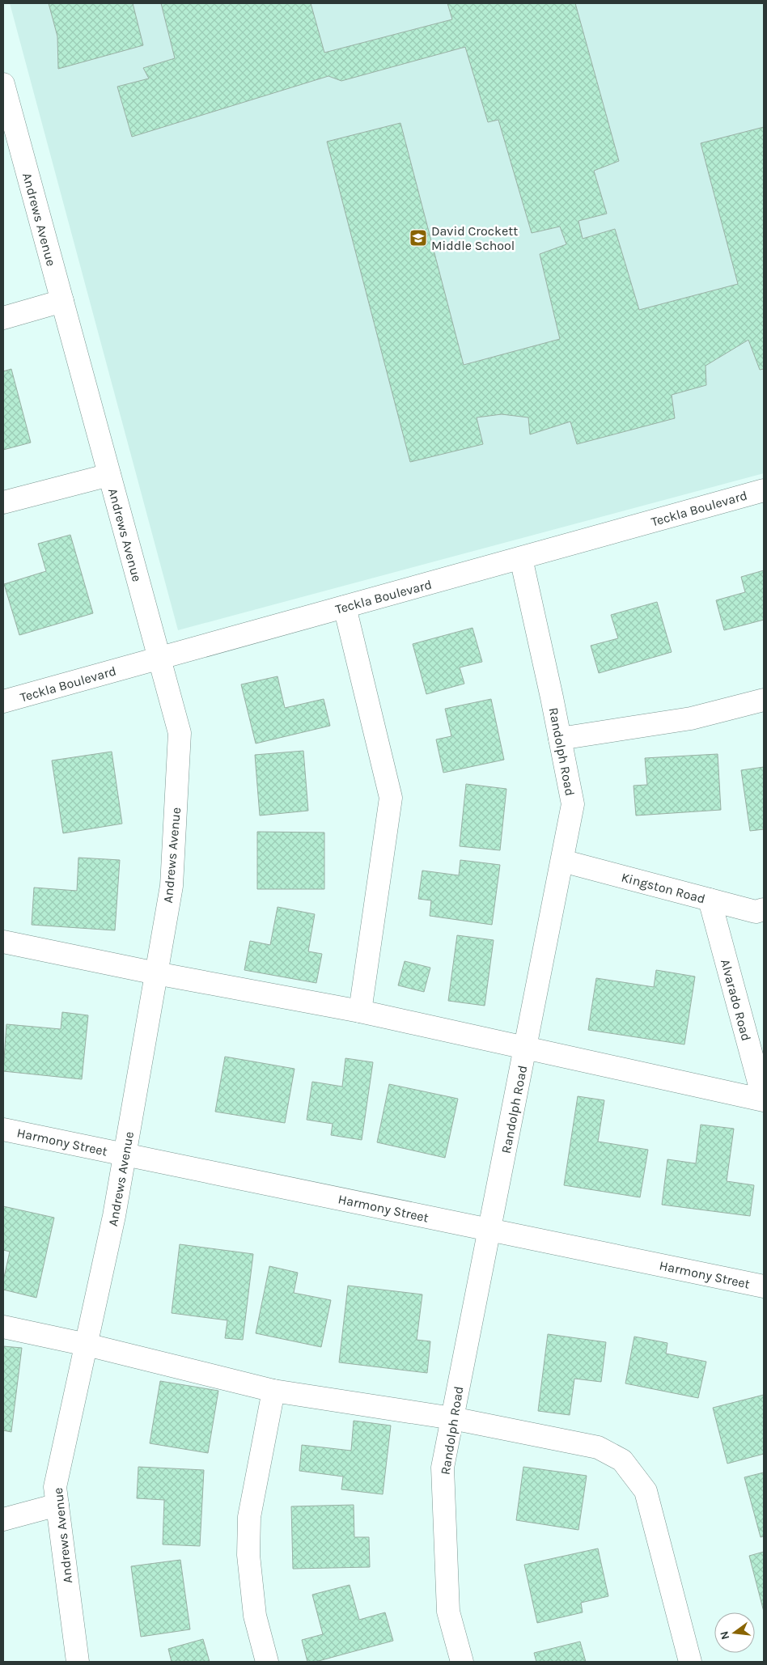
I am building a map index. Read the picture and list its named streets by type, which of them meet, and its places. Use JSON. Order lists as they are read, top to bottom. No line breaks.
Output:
{"streets":{"street":["Andrews Avenue","Teckla Boulevard","Randolph Road","Kingston Road","Alvarado Road","Harmony Street"]},"crossings":[["Andrews Avenue","Teckla Boulevard"],["Andrews Avenue","Harmony Street"],["Teckla Boulevard","Randolph Road"],["Randolph Road","Kingston Road"],["Randolph Road","Harmony Street"],["Kingston Road","Alvarado Road"]],"places":{"school or university":["David Crockett Middle School"]},"north":"left"}
